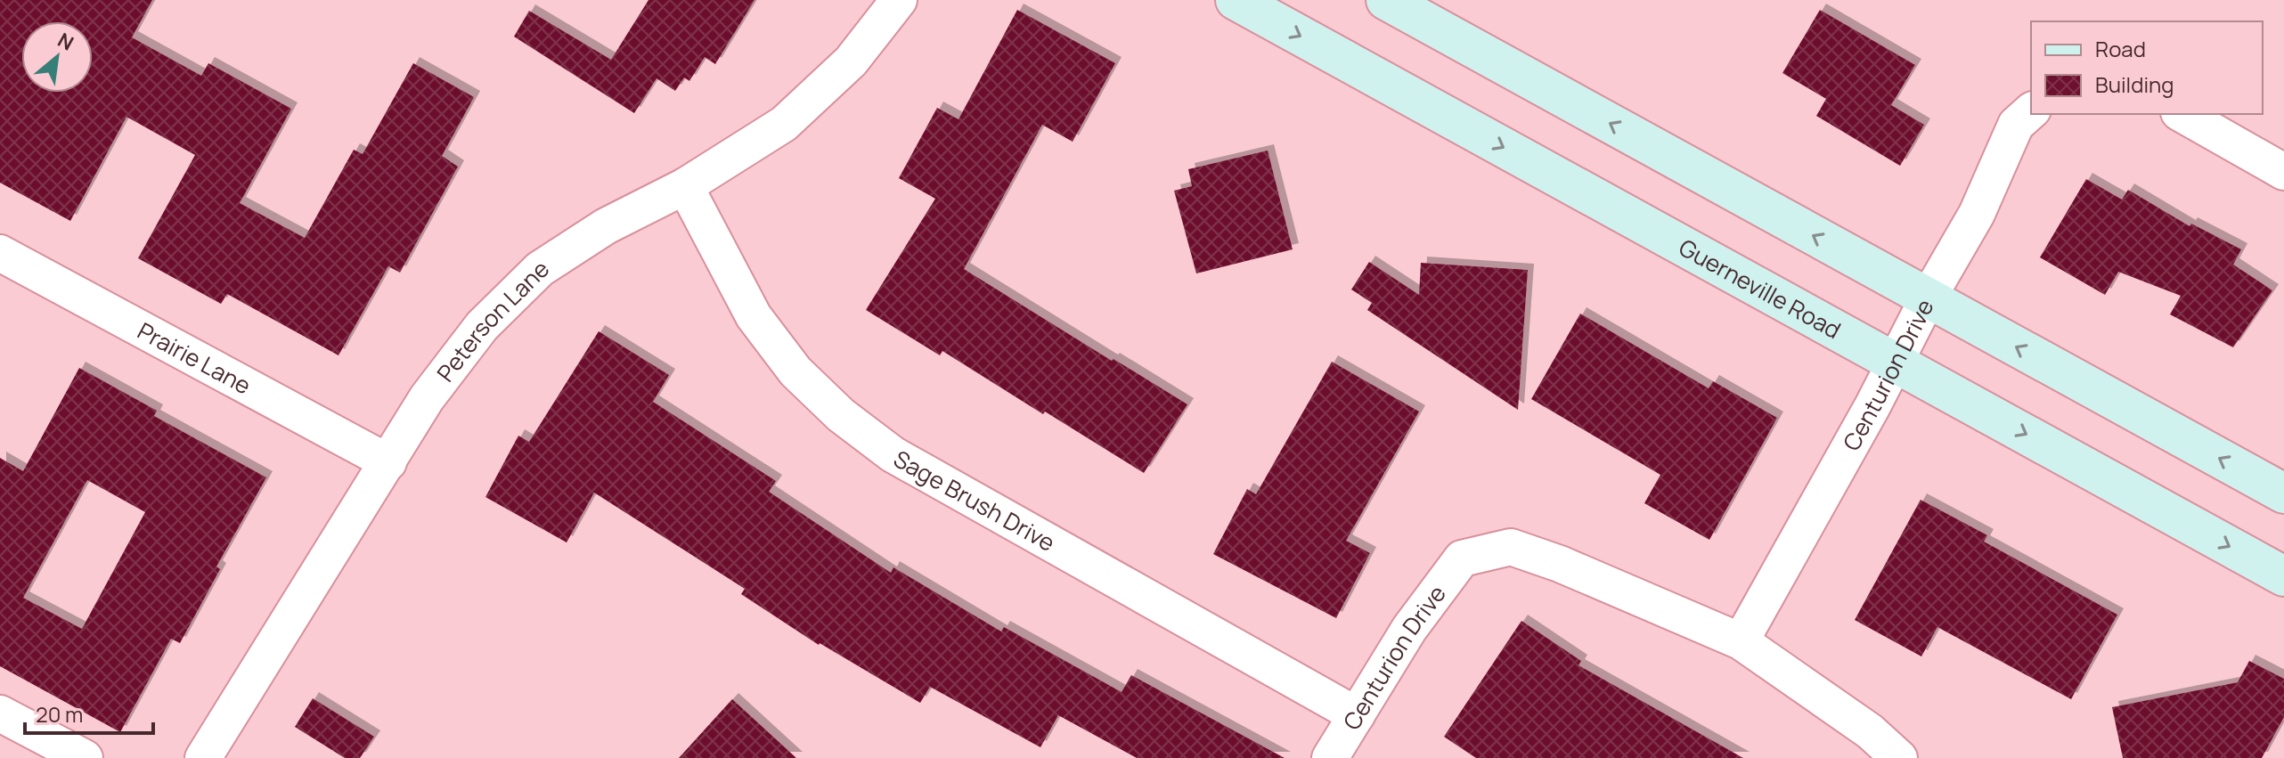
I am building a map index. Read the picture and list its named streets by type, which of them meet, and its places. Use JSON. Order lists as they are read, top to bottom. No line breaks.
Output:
{"streets":{"main road":["Guerneville Road"],"street":["Peterson Lane","Prairie Lane","Centurion Drive","Sage Brush Drive"]},"crossings":[["Guerneville Road","Centurion Drive"],["Peterson Lane","Prairie Lane"],["Peterson Lane","Sage Brush Drive"],["Centurion Drive","Sage Brush Drive"]],"legend":["Road","Building"],"scale_bar":"20 m","north":"top right"}
